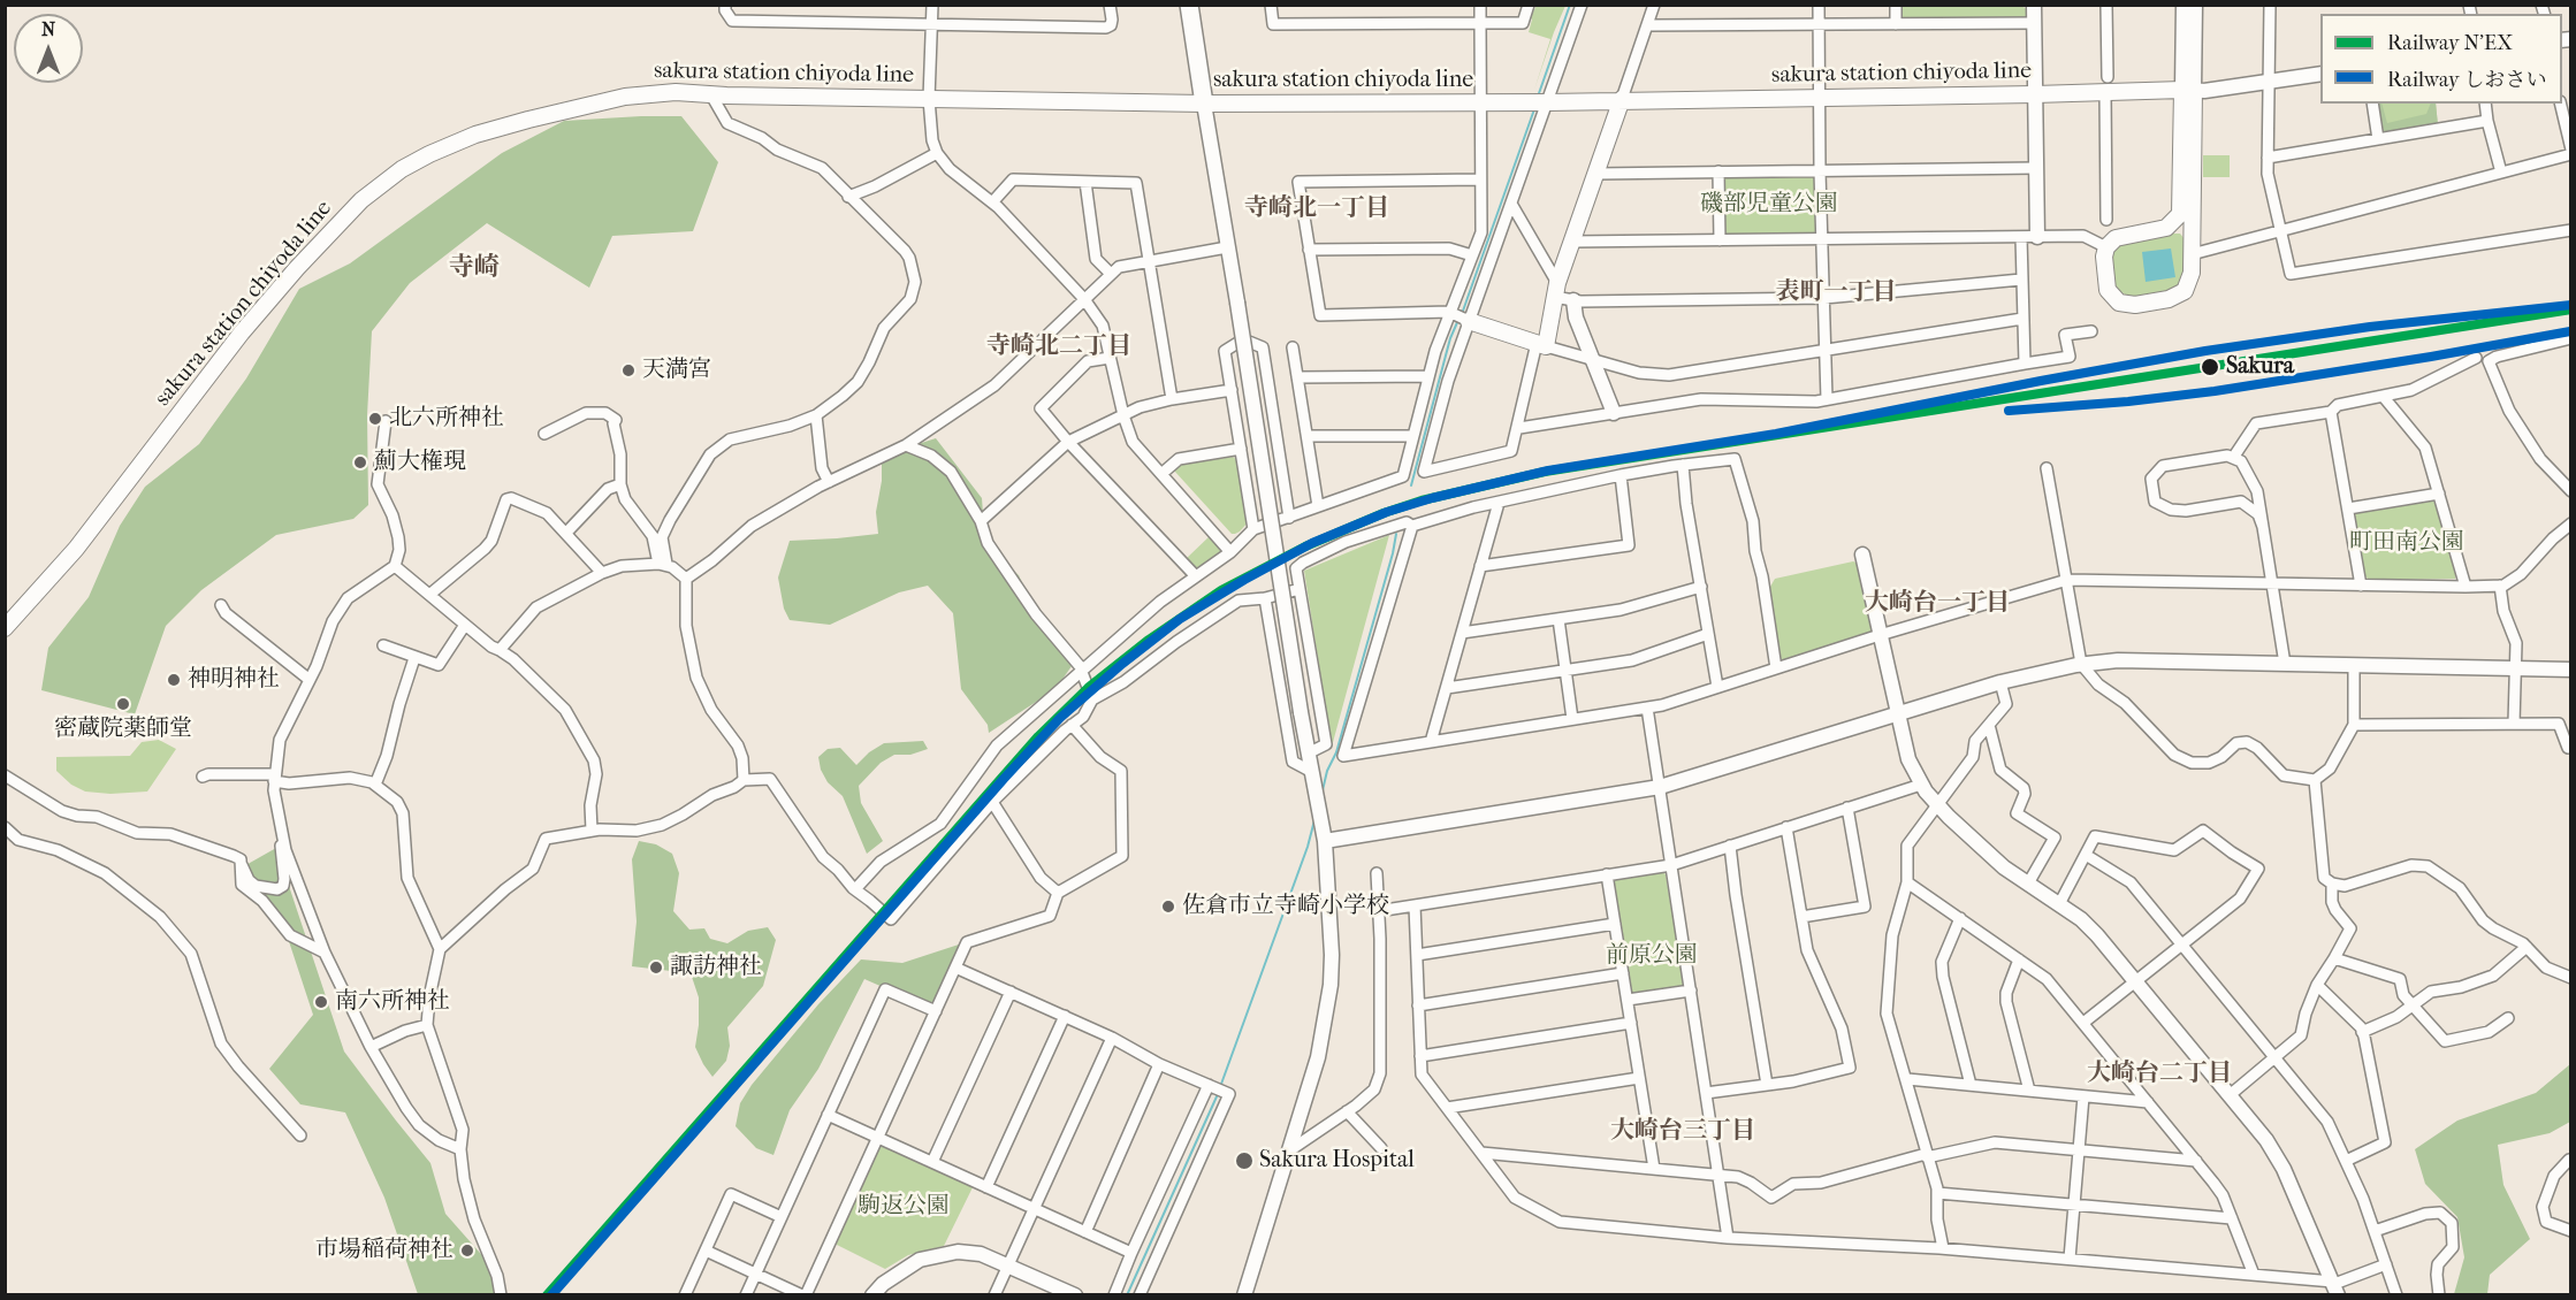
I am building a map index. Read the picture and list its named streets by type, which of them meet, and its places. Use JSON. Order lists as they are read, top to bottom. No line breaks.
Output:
{"streets":{"main road":["sakura station chiyoda line"]},"districts":["寺崎北一丁目","寺崎","表町一丁目","寺崎北二丁目","大崎台一丁目","大崎台二丁目","大崎台三丁目"],"parks":["磯部児童公園","町田南公園","前原公園","駒返公園"],"places":["Sakura","天満宮","北六所神社","薊大権現","神明神社","密蔵院薬師堂","佐倉市立寺崎小学校","諏訪神社","南六所神社","Sakura Hospital","市場稲荷神社"],"lines":["rail line しおさい","rail line N'EX"],"legend":["Railway N'EX","Railway しおさい"],"north":"top"}
